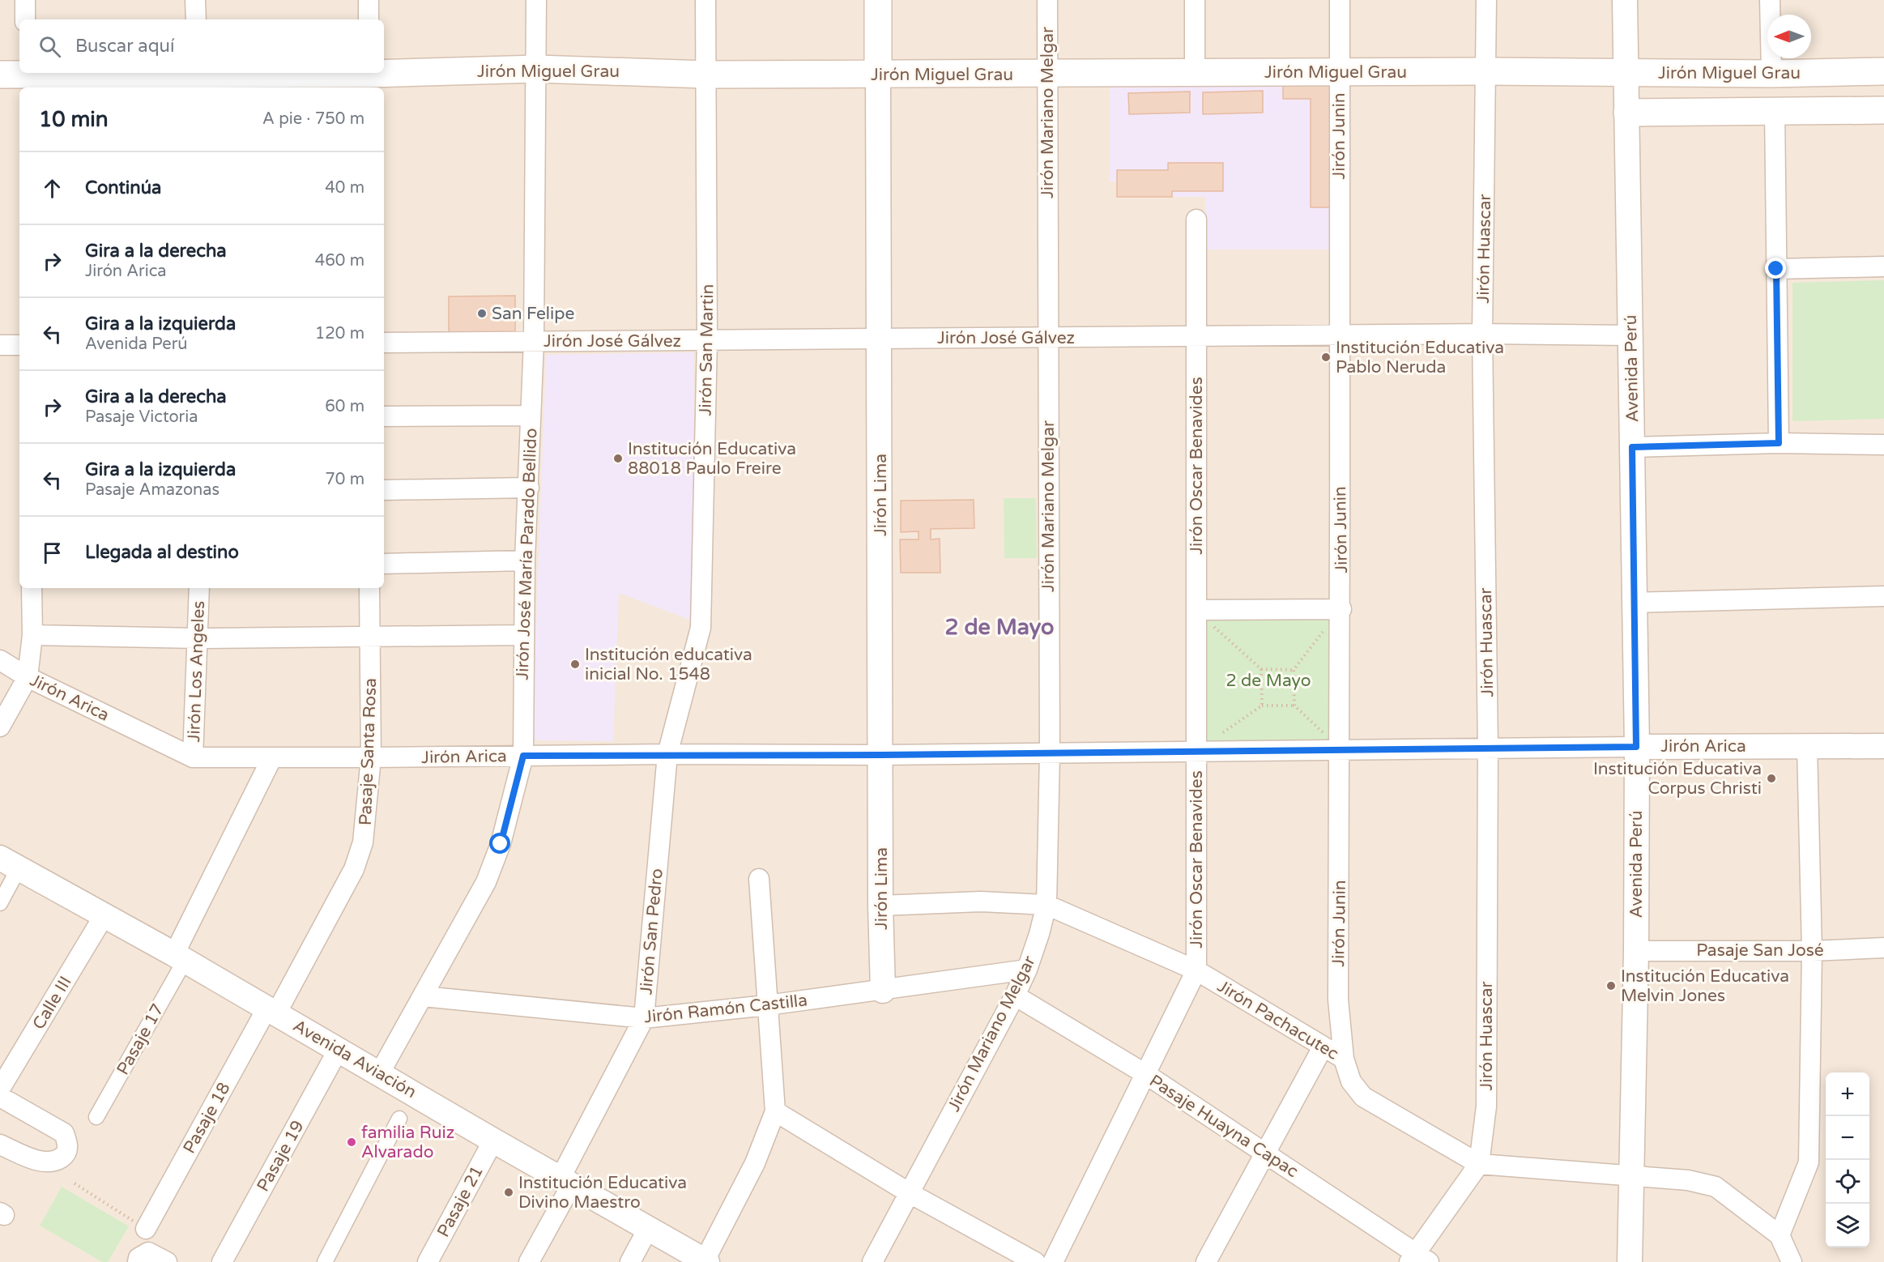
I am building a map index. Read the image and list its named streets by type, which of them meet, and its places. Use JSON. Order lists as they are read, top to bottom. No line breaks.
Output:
{"streets":{"main road":["Jirón Miguel Grau","Jirón Lima"],"street":["Jirón Mariano Melgar","Jirón Junin","Jirón Huascar","Jirón José Gálvez","Jirón San Martin","Avenida Perú","Jirón Oscar Benavides","Jirón José María Parado Bellido","Jirón Los Angeles","Jirón Arica","Pasaje Santa Rosa","Jirón San Pedro","Pasaje San José","Calle III","Jirón Ramón Castilla","Jirón Pachacutec","Pasaje 17","Avenida Aviación","Pasaje 18","Pasaje Huayna Capac","Pasaje 19","Pasaje 21"]},"crossings":[["Jirón Miguel Grau","Jirón Mariano Melgar"],["Jirón Miguel Grau","Jirón Junin"],["Jirón Miguel Grau","Jirón Huascar"],["Jirón Miguel Grau","Jirón San Martin"],["Jirón Miguel Grau","Avenida Perú"],["Jirón Miguel Grau","Jirón Lima"],["Jirón Miguel Grau","Jirón José María Parado Bellido"],["Jirón Mariano Melgar","Jirón José Gálvez"],["Jirón Mariano Melgar","Jirón Arica"],["Jirón Mariano Melgar","Jirón Ramón Castilla"],["Jirón Mariano Melgar","Jirón Pachacutec"],["Jirón Mariano Melgar","Pasaje Huayna Capac"],["Jirón Junin","Jirón José Gálvez"],["Jirón Junin","Jirón Arica"],["Jirón Junin","Jirón Pachacutec"],["Jirón Huascar","Jirón José Gálvez"],["Jirón Huascar","Jirón Arica"],["Jirón Huascar","Jirón Pachacutec"],["Jirón Huascar","Pasaje Huayna Capac"],["Jirón José Gálvez","Jirón San Martin"],["Jirón José Gálvez","Avenida Perú"],["Jirón José Gálvez","Jirón Oscar Benavides"],["Jirón José Gálvez","Jirón Lima"],["Jirón José Gálvez","Jirón José María Parado Bellido"],["Jirón San Martin","Jirón Arica"],["Jirón San Martin","Jirón San Pedro"],["Avenida Perú","Jirón Arica"],["Avenida Perú","Pasaje San José"],["Avenida Perú","Jirón Pachacutec"],["Jirón Oscar Benavides","Jirón Arica"],["Jirón Oscar Benavides","Jirón Pachacutec"],["Jirón Oscar Benavides","Pasaje Huayna Capac"],["Jirón Lima","Jirón Arica"],["Jirón Lima","Jirón Ramón Castilla"],["Jirón Lima","Jirón Pachacutec"],["Jirón José María Parado Bellido","Jirón Arica"],["Jirón José María Parado Bellido","Jirón Ramón Castilla"],["Jirón José María Parado Bellido","Avenida Aviación"],["Jirón Los Angeles","Jirón Arica"],["Jirón Arica","Pasaje Santa Rosa"],["Jirón Arica","Jirón San Pedro"],["Pasaje Santa Rosa","Avenida Aviación"],["Pasaje Santa Rosa","Pasaje 18"],["Jirón San Pedro","Jirón Ramón Castilla"],["Jirón San Pedro","Avenida Aviación"],["Calle III","Avenida Aviación"],["Pasaje 17","Avenida Aviación"],["Avenida Aviación","Pasaje 18"],["Avenida Aviación","Pasaje 19"],["Avenida Aviación","Pasaje 21"]],"districts":["2 de Mayo"],"parks":["2 de Mayo"],"places":["San Felipe","Institución Educativa Pablo Neruda","Institución Educativa 88018 Paulo Freire","Institución educativa inicial No. 1548","Institución Educativa Corpus Christi","Institución Educativa Melvin Jones","familia Ruiz Alvarado","Institución Educativa Divino Maestro"],"north":"left","page":{"search":"Buscar aquí","heading":["10 min","A pie · 750 m"],"list":[["Continúa","40 m"],["Gira a la derecha","Jirón Arica","460 m"],["Gira a la izquierda","Avenida Perú","120 m"],["Gira a la derecha","Pasaje Victoria","60 m"],["Gira a la izquierda","Pasaje Amazonas","70 m"],"Llegada al destino"],"map_buttons":["+","−"]}}
